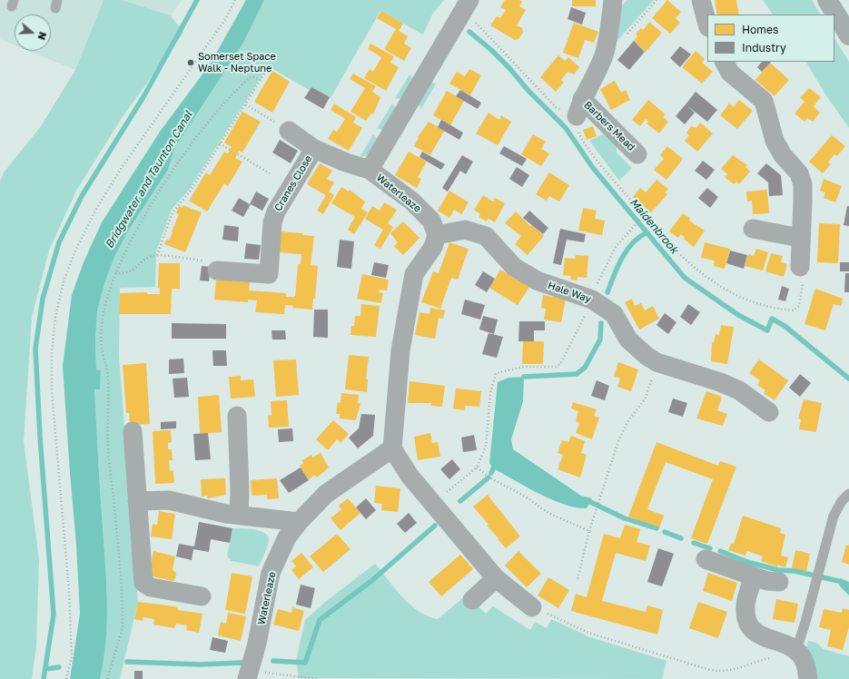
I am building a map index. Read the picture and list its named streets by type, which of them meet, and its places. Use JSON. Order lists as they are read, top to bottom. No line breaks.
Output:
{"streets":{"street":["Barbers Mead","Cranes Close","Waterleaze","Hale Way"]},"crossings":[["Cranes Close","Waterleaze"],["Waterleaze","Hale Way"]],"water":["Bridgwater and Taunton Canal","Maidenbrook"],"places":["Somerset Space Walk - Neptune"],"legend":["Homes","Industry"],"north":"right"}
